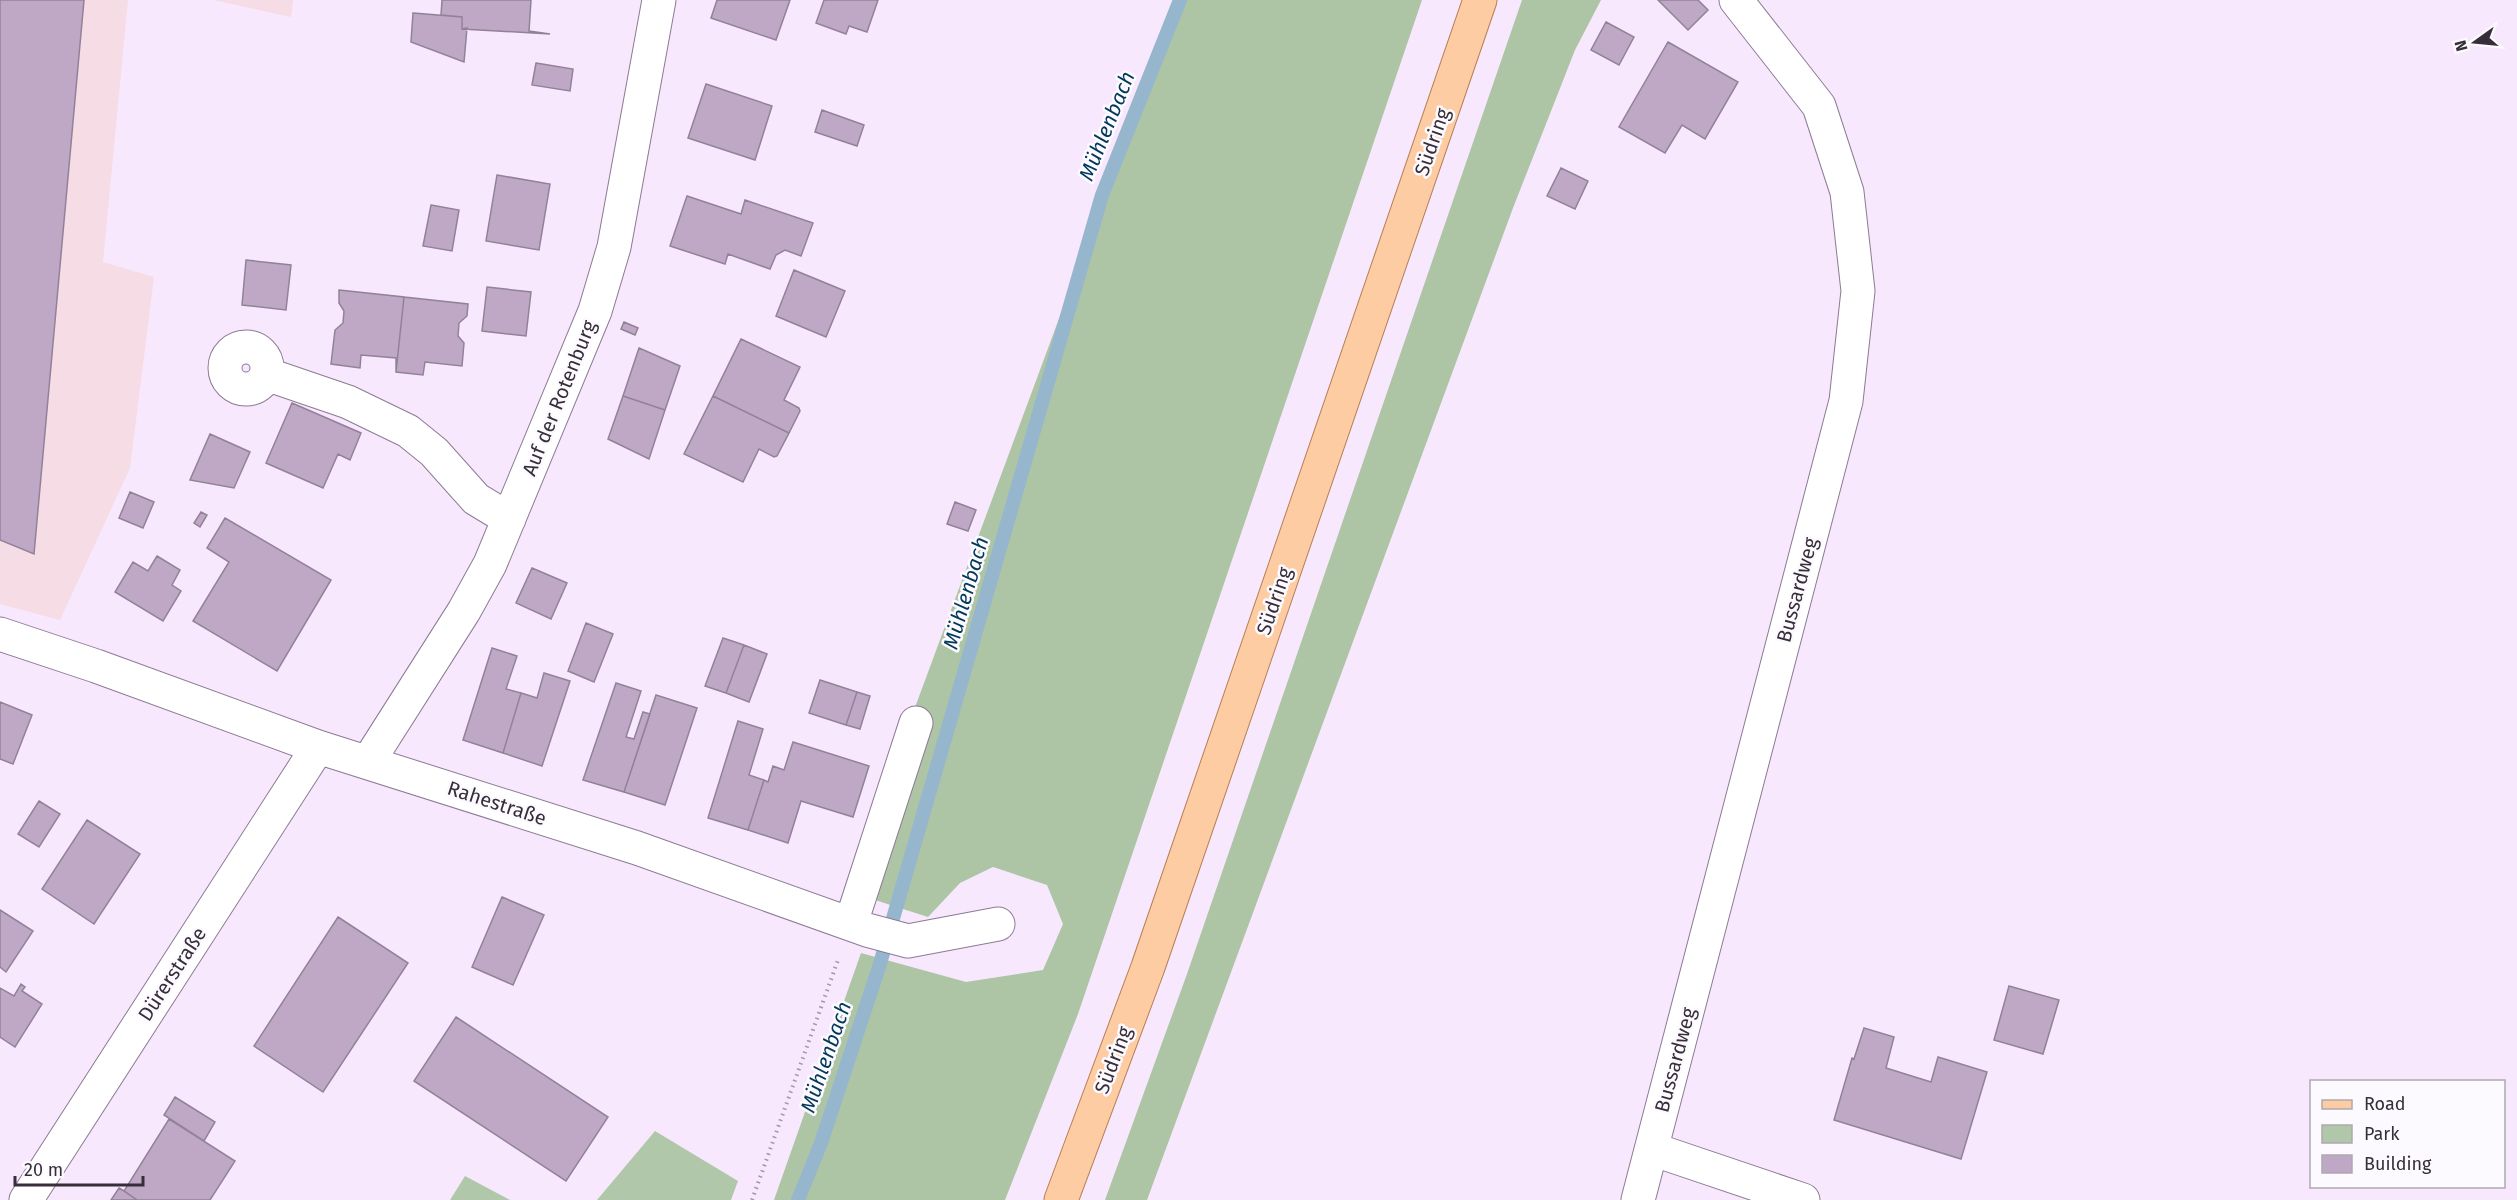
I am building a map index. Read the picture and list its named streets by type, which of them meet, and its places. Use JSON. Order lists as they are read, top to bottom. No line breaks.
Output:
{"streets":{"main road":["Südring"],"street":["Auf der Rotenburg","Bussardweg","Rahestraße","Dürerstraße"]},"crossings":[["Auf der Rotenburg","Rahestraße"],["Rahestraße","Dürerstraße"]],"water":["Mühlenbach"],"legend":["Road","Park","Building"],"scale_bar":"20 m","north":"left"}
